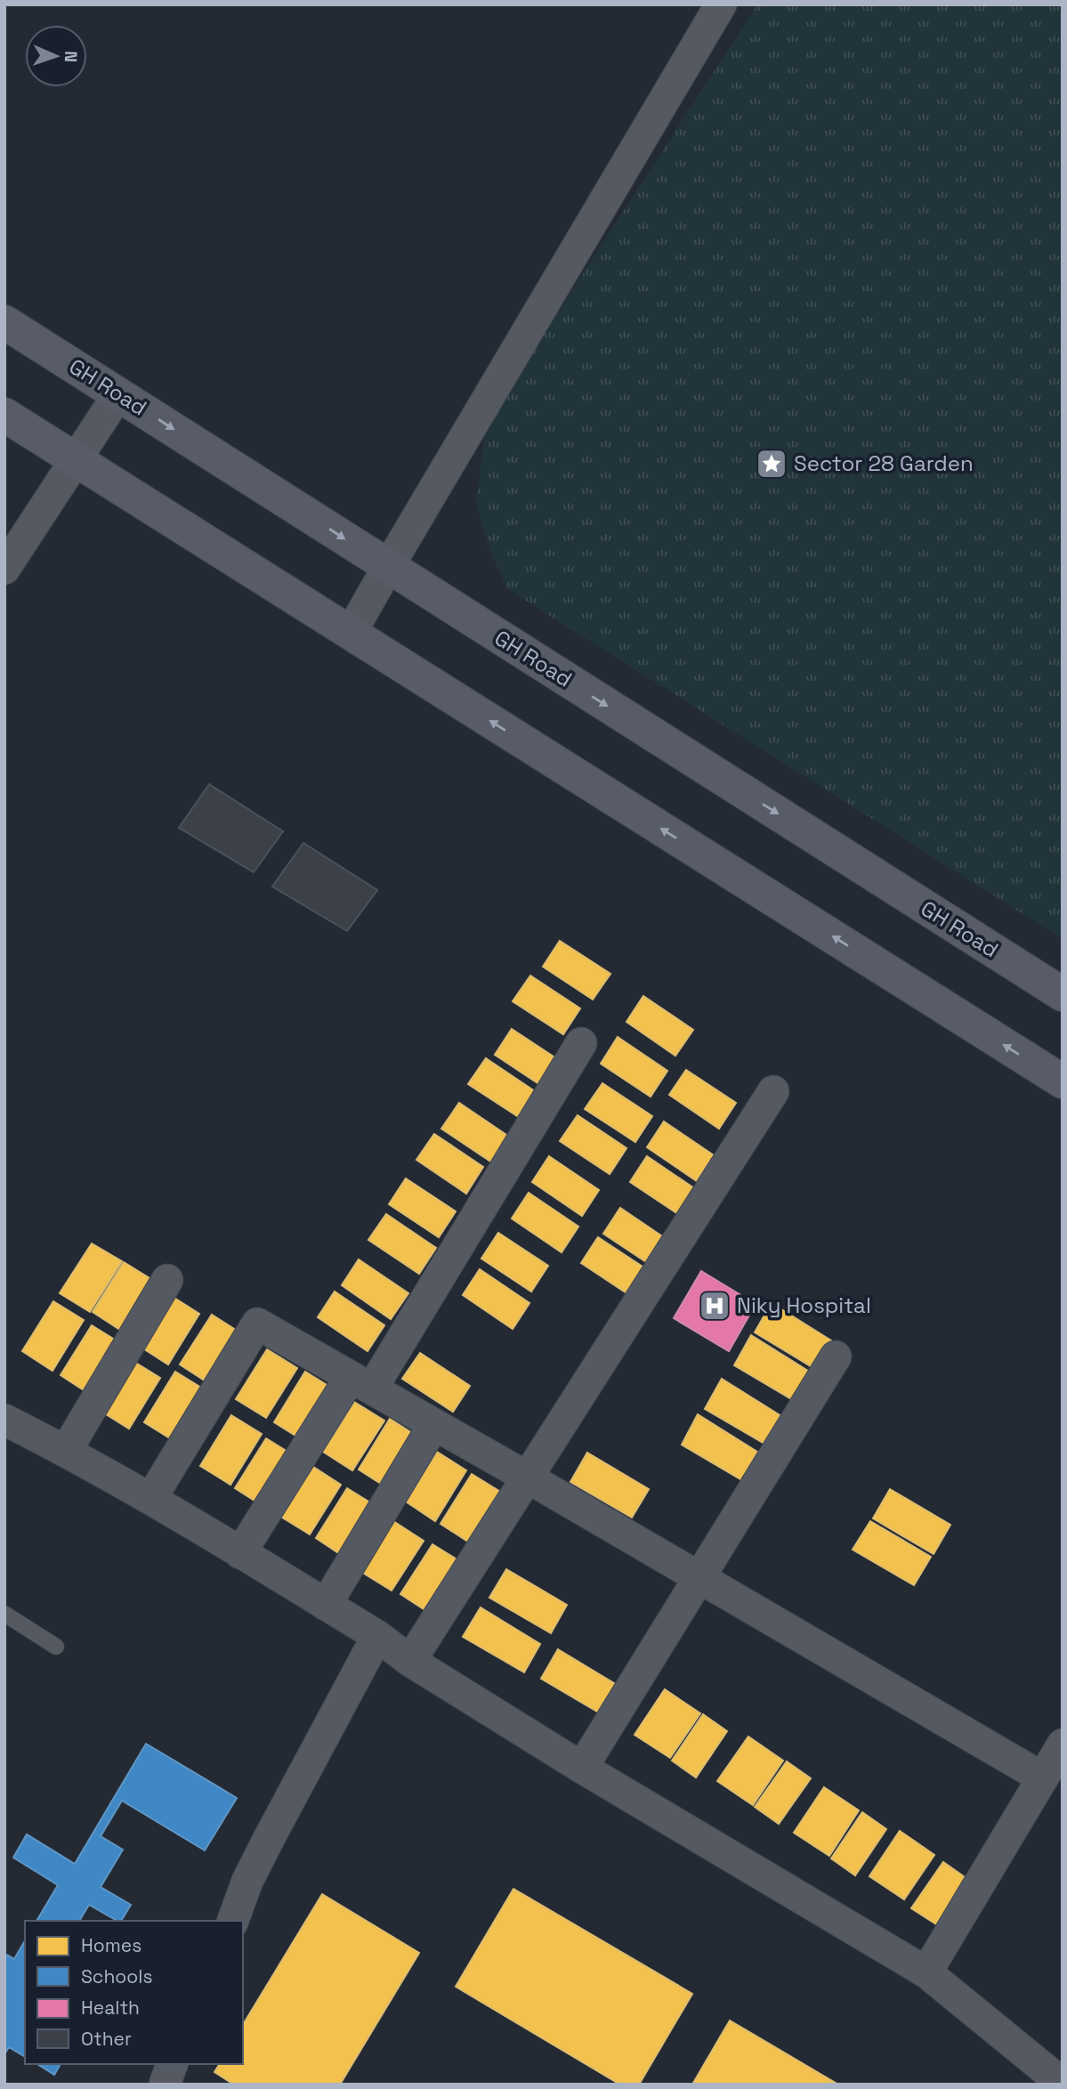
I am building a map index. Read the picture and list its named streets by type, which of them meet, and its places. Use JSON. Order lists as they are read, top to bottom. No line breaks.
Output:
{"streets":{"main road":["GH Road"]},"places":{"place":["Sector 28 Garden"],"hospital":["Niky Hospital"]},"legend":["Homes","Schools","Health","Other"],"north":"right"}
